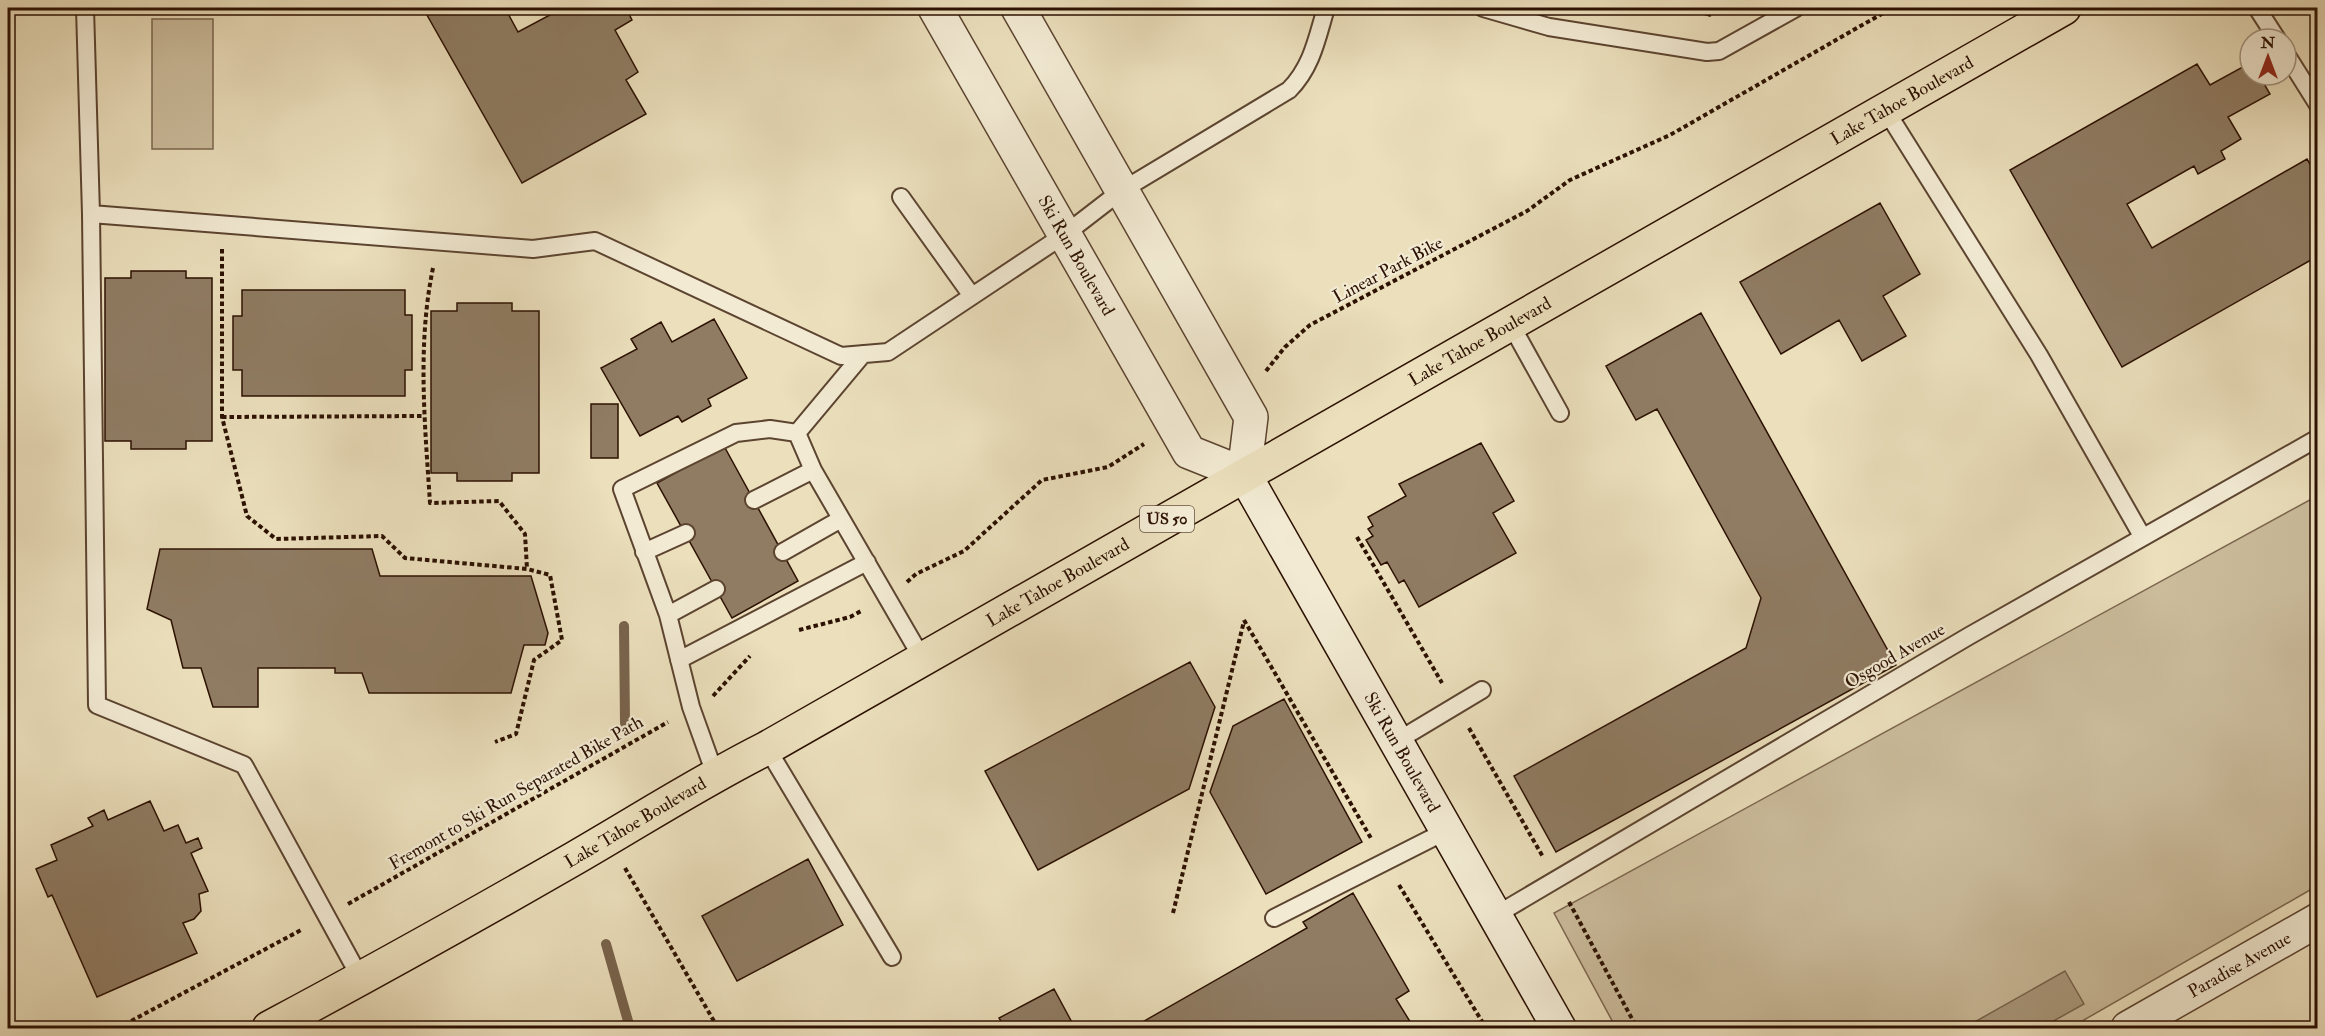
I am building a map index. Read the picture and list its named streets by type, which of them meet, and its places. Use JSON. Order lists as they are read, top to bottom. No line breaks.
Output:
{"streets":{"highway":["Lake Tahoe Boulevard","US 50"],"street":["Ski Run Boulevard","Paradise Avenue"],"lane":["Osgood Avenue"],"path":["Linear Park Bike","Fremont to Ski Run Separated Bike Path"]},"crossings":[["Lake Tahoe Boulevard","Ski Run Boulevard"],["Ski Run Boulevard","Osgood Avenue"]],"north":"top"}
